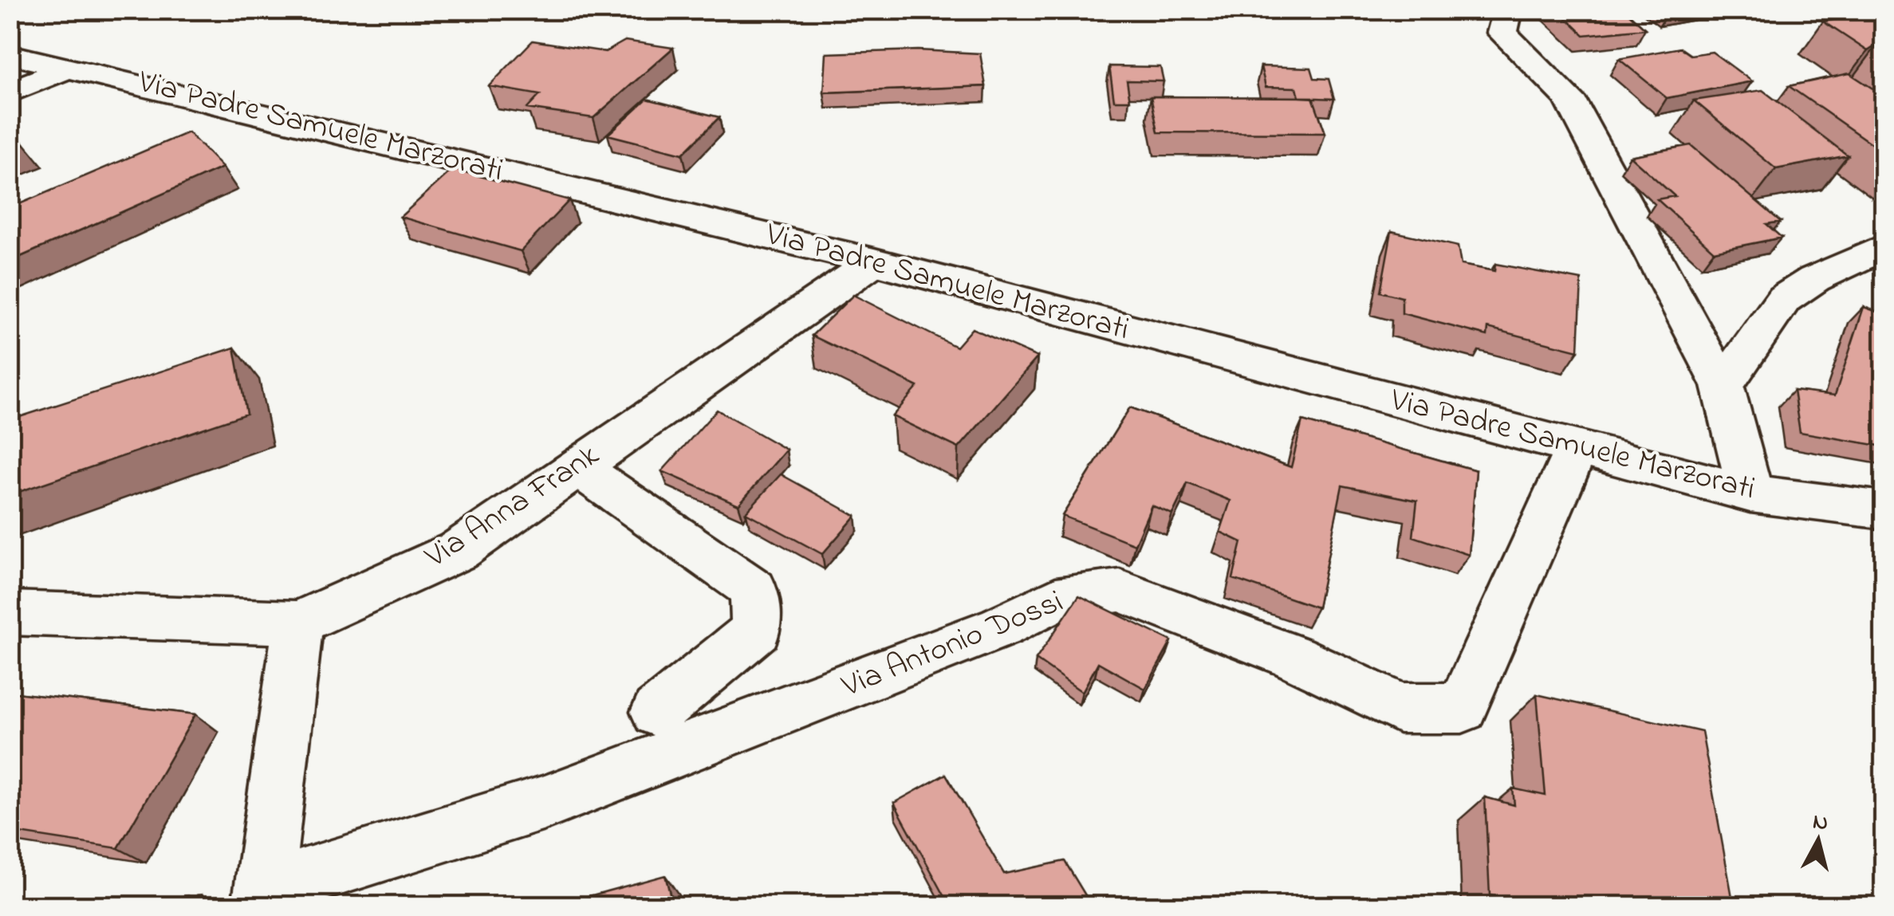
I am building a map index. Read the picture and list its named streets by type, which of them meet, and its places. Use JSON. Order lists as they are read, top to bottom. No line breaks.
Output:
{"streets":{"street":["Via Padre Samuele Marzorati","Via Anna Frank","Via Antonio Dossi"]},"crossings":[["Via Padre Samuele Marzorati","Via Anna Frank"],["Via Padre Samuele Marzorati","Via Antonio Dossi"]],"north":"top"}
